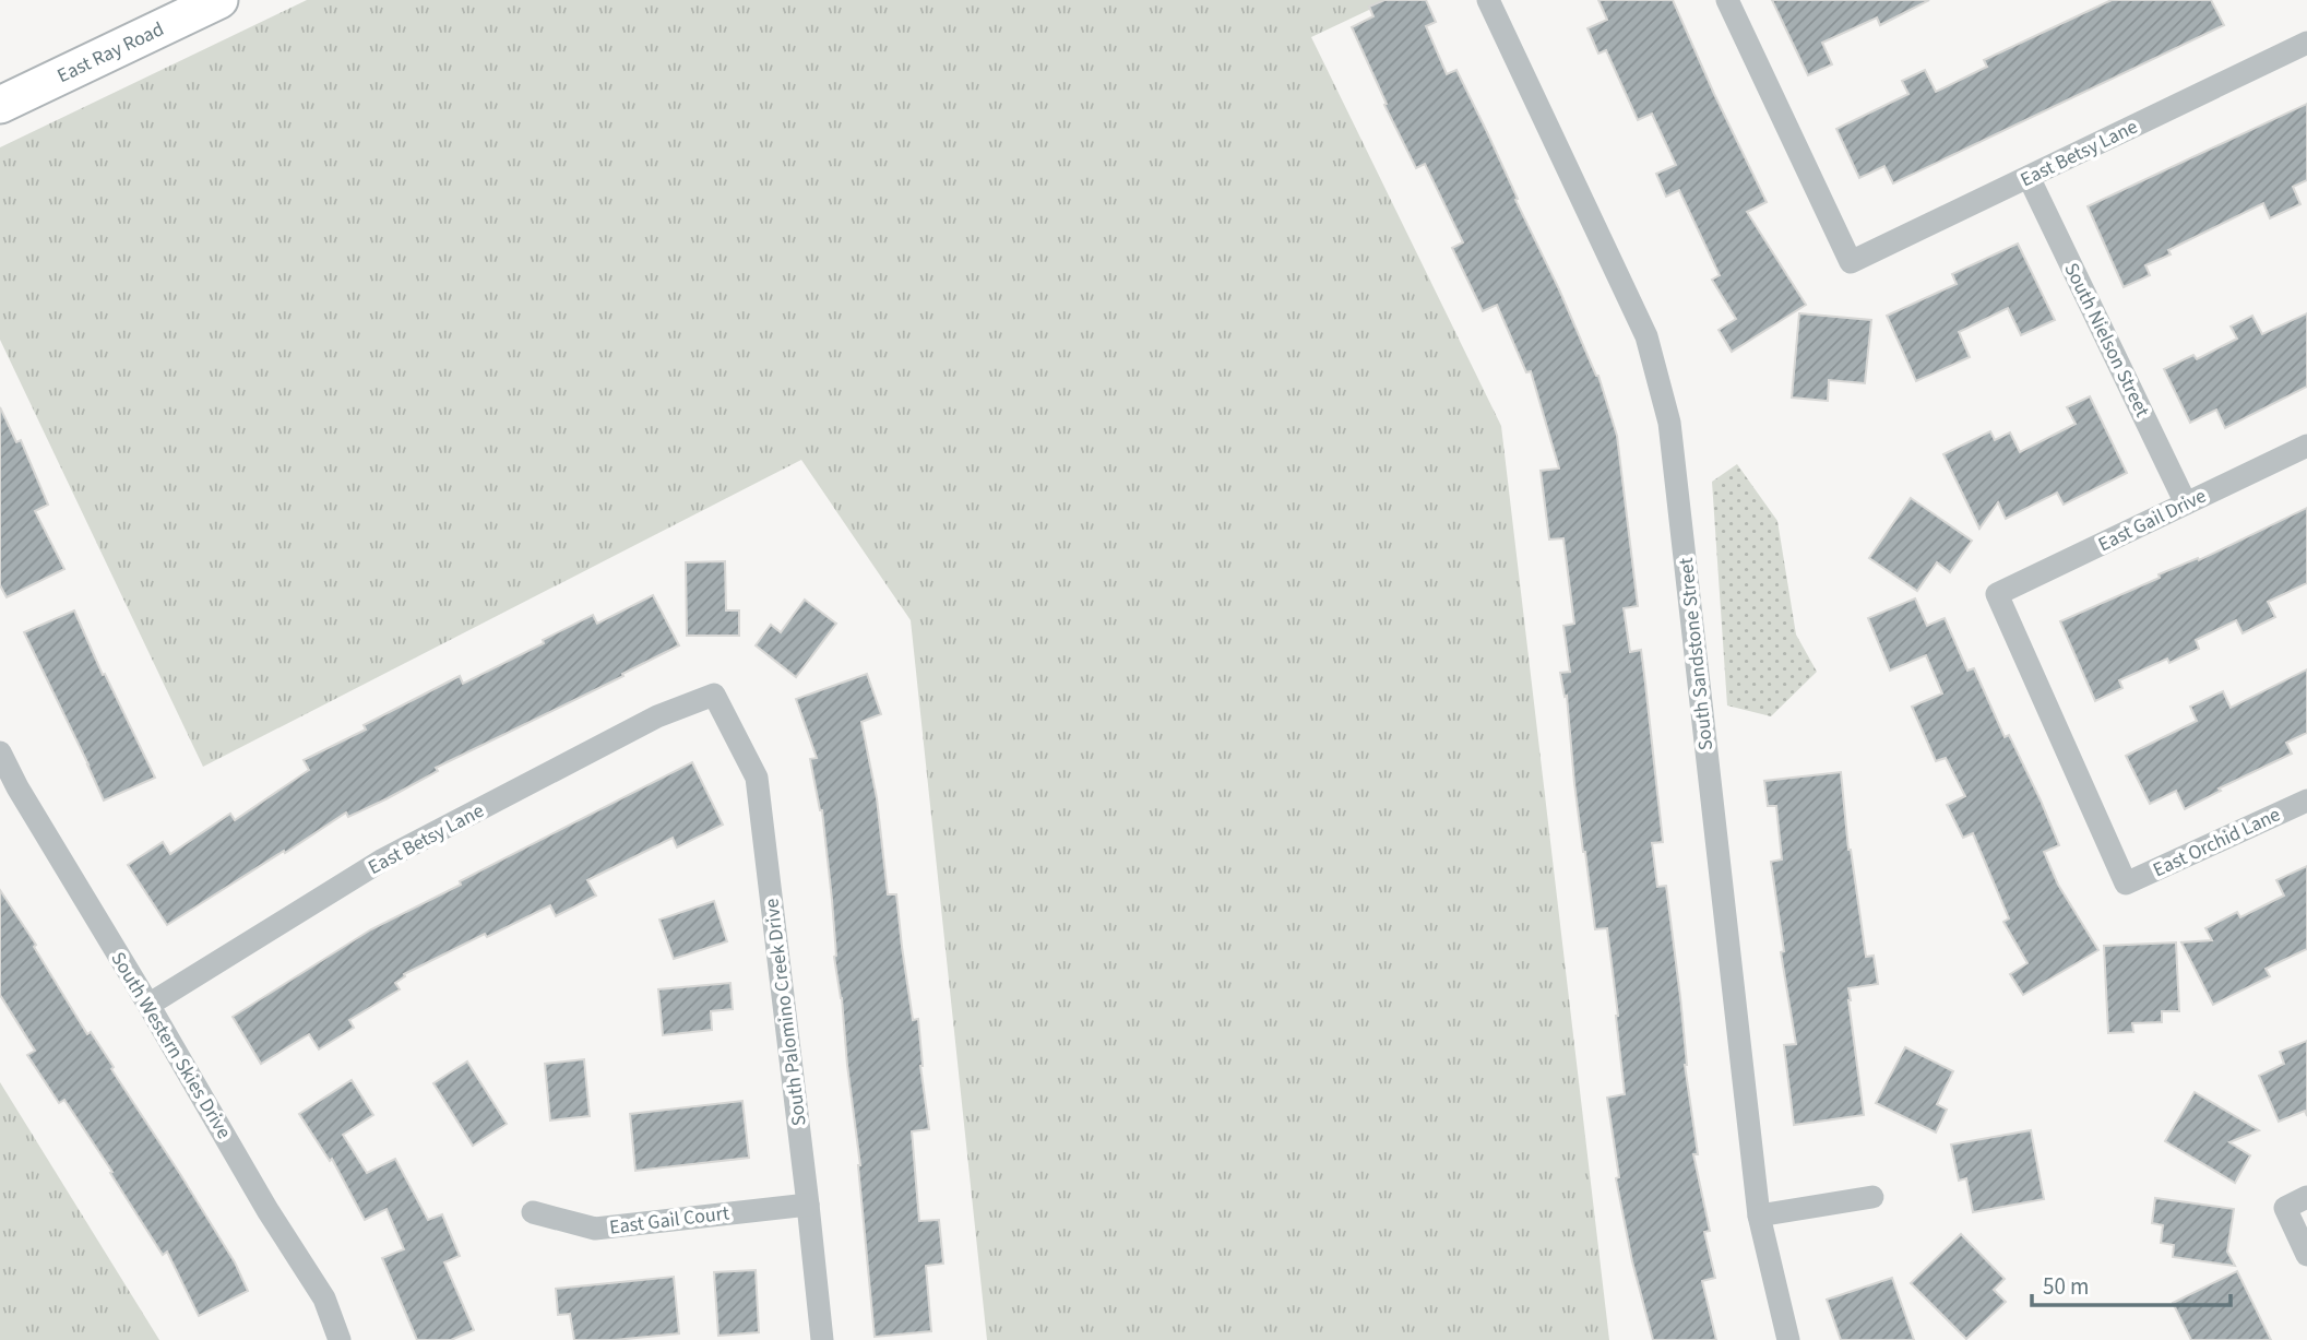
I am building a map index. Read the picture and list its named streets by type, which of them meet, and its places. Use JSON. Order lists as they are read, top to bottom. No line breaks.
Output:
{"streets":{"main road":["East Ray Road"],"street":["East Betsy Lane","South Nielson Street","East Gail Drive","South Sandstone Street","East Orchid Lane","South Palomino Creek Drive","South Western Skies Drive","East Gail Court"]},"crossings":[["East Betsy Lane","South Nielson Street"],["East Betsy Lane","South Palomino Creek Drive"],["East Betsy Lane","South Western Skies Drive"],["South Nielson Street","East Gail Drive"],["East Gail Drive","East Orchid Lane"],["South Palomino Creek Drive","East Gail Court"]],"scale_bar":"50 m"}
